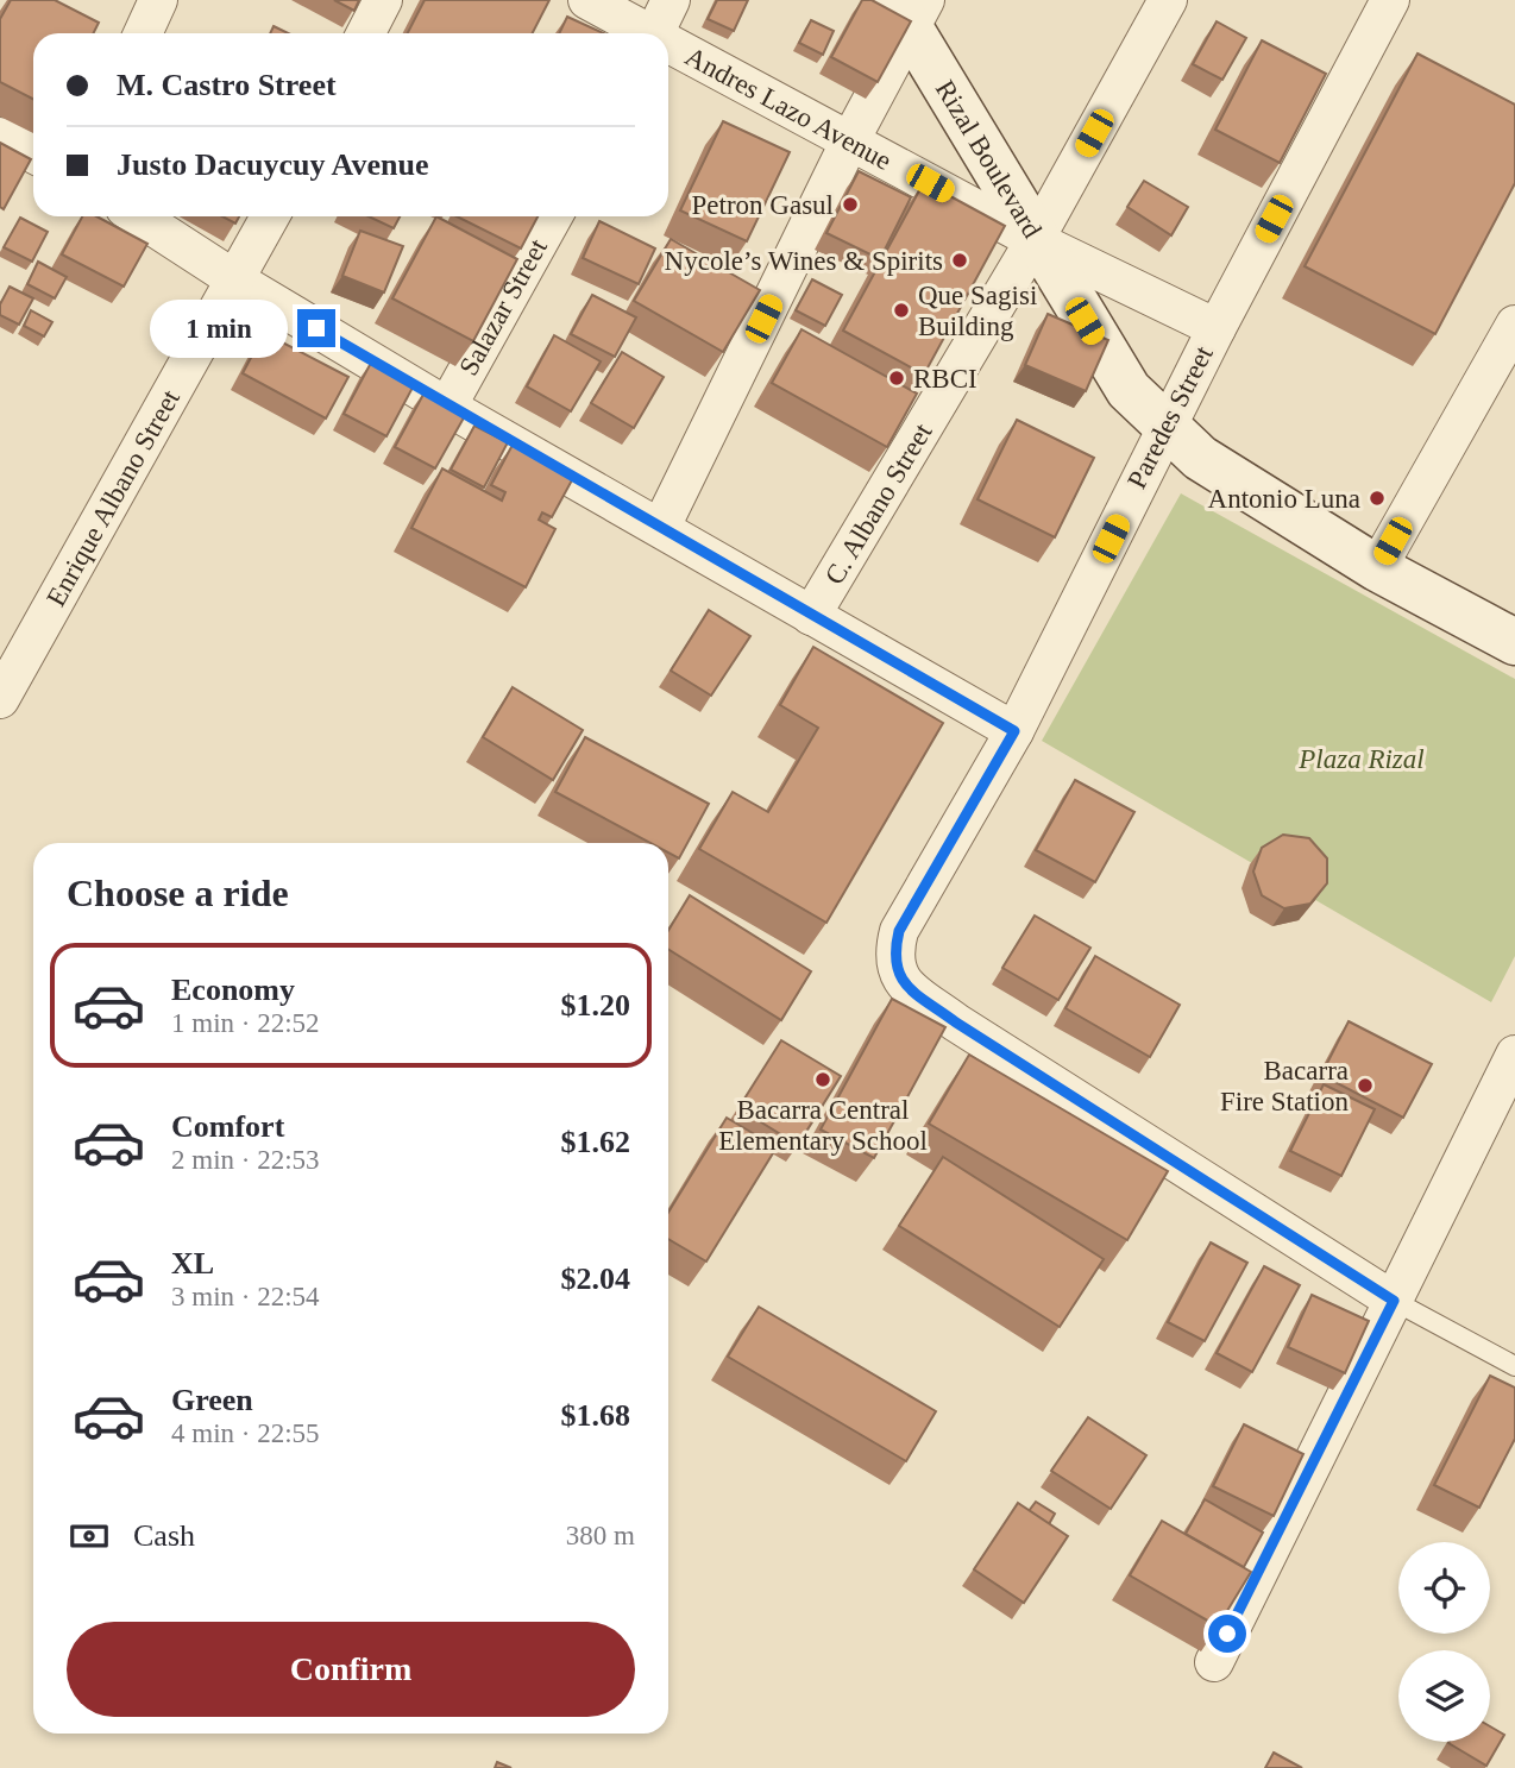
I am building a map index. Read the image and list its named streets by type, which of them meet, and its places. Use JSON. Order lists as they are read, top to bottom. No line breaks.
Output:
{"streets":{"main road":["Rizal Boulevard"],"street":["Andres Lazo Avenue","Salazar Street","Paredes Street","Enrique Albano Street","C. Albano Street"]},"crossings":[["Andres Lazo Avenue","Rizal Boulevard"],["Andres Lazo Avenue","Paredes Street"],["Andres Lazo Avenue","C. Albano Street"],["Rizal Boulevard","Paredes Street"],["Rizal Boulevard","C. Albano Street"]],"parks":["Plaza Rizal"],"places":["Petron Gasul","Nycole’s Wines & Spirits","Que Sagisi Building","RBCI","Antonio Luna","Bacarra Central Elementary School","Bacarra Fire Station"],"page":{"banner":["M. Castro Street","Justo Dacuycuy Avenue"],"bubble":"1 min","heading":"Choose a ride","list":[{"name":"Economy","note":"1 min · 22:52","value":"$1.20"},{"name":"Comfort","note":"2 min · 22:53","value":"$1.62"},{"name":"XL","note":"3 min · 22:54","value":"$2.04"},{"name":"Green","note":"4 min · 22:55","value":"$1.68"}],"pay":["Cash","380 m"],"buttons":"Confirm"}}
